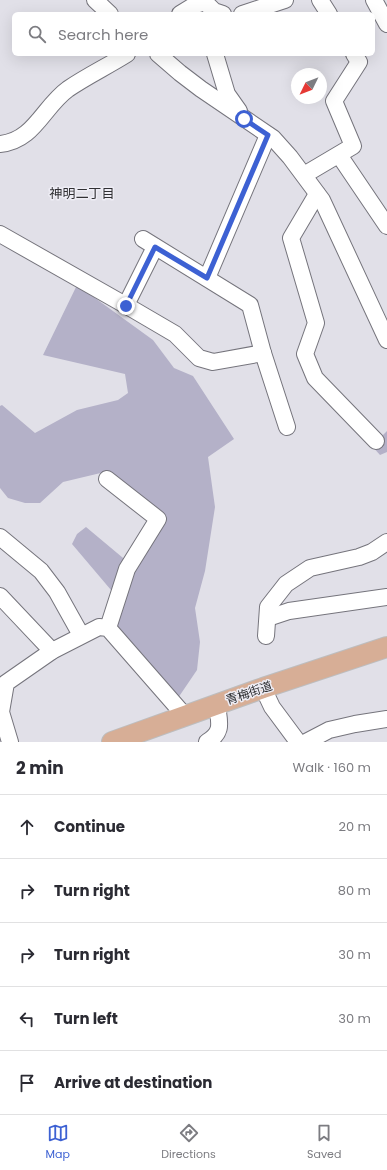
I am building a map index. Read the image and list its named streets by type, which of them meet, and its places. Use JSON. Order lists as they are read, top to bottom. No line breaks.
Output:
{"streets":{"main road":["青梅街道"]},"districts":["神明二丁目"],"north":"bottom left","page":{"search":"Search here","heading":["2 min","Walk · 160 m"],"list":[["Continue","20 m"],["Turn right","80 m"],["Turn right","30 m"],["Turn left","30 m"],"Arrive at destination"],"nav":["Map","Directions","Saved"]}}
